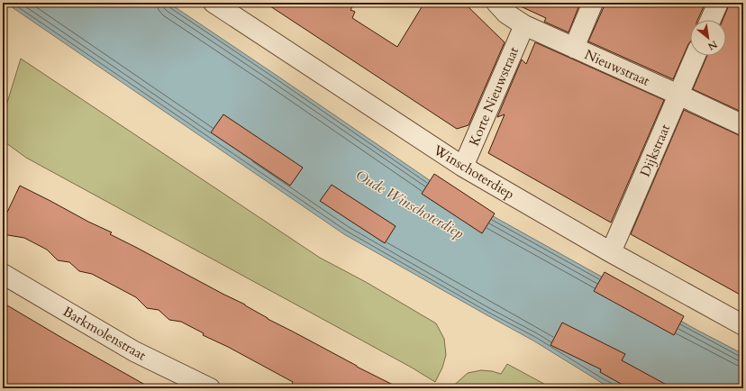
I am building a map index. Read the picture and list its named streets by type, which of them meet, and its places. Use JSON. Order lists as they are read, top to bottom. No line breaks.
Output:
{"streets":{"street":["Nieuwstraat","Korte Nieuwstraat","Dijkstraat","Winschoterdiep","Barkmolenstraat"]},"crossings":[["Nieuwstraat","Korte Nieuwstraat"],["Nieuwstraat","Dijkstraat"],["Korte Nieuwstraat","Winschoterdiep"],["Dijkstraat","Winschoterdiep"]],"water":["Oude Winschoterdiep"],"north":"bottom right"}
